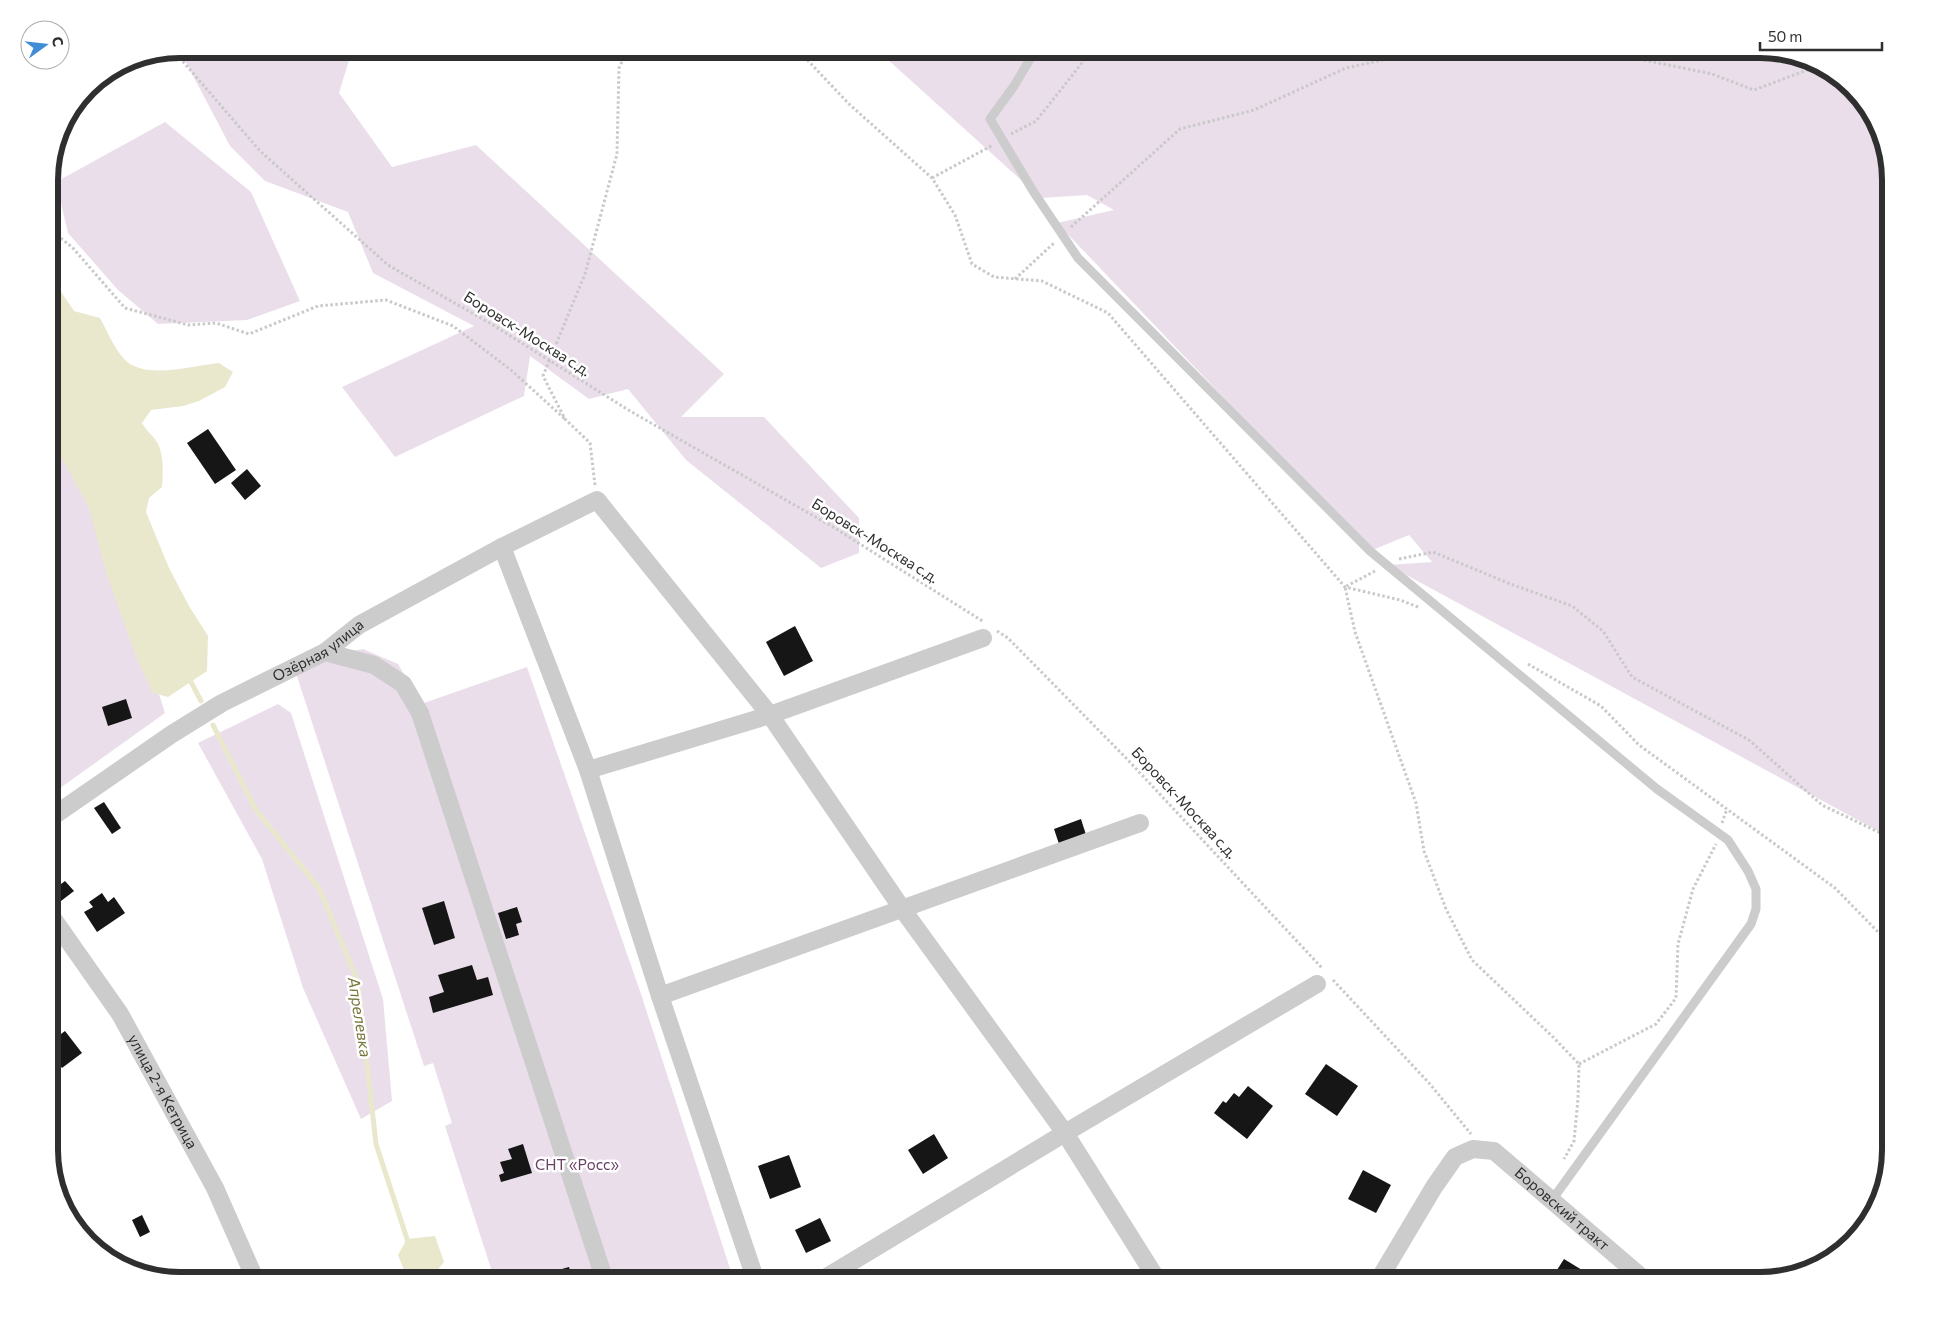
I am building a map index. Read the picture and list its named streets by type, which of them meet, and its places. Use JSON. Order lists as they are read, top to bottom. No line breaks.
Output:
{"streets":{"street":["Озёрная улица","улица 2-я Кетрица","Боровский тракт"],"path":["Боровск-Москва с.д."]},"crossings":[["Боровск-Москва с.д.","Боровский тракт"]],"water":["Апрелевка"],"parks":["СНТ «Росс»"],"scale_bar":"50 m","north":"right"}
